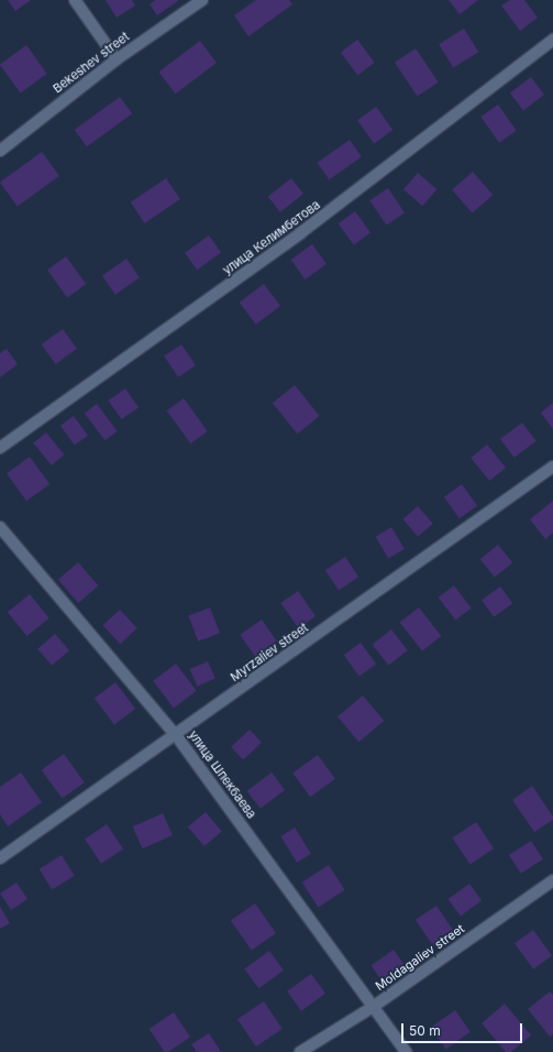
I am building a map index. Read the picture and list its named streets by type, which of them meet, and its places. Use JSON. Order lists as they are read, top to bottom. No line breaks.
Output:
{"streets":{"street":["Bekeshev street","улица Келимбетова","Myrzaliev street","улица Шпекбаева","Moldagaliev street"]},"crossings":[["Myrzaliev street","улица Шпекбаева"],["улица Шпекбаева","Moldagaliev street"]],"scale_bar":"50 m"}
